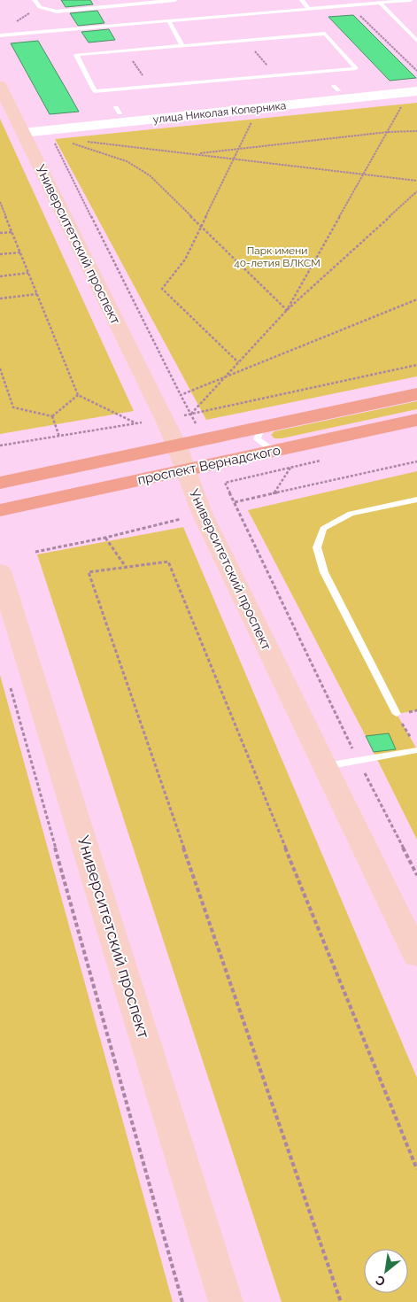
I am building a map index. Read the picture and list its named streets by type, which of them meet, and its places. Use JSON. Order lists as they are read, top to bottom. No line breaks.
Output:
{"streets":{"main road":["Университетский проспект","проспект Вернадского"],"street":["улица Николая Коперника"]},"crossings":[["улица Николая Коперника","Университетский проспект"],["Университетский проспект","проспект Вернадского"]],"parks":["Парк имени 40-летия ВЛКСМ"],"north":"bottom left"}
